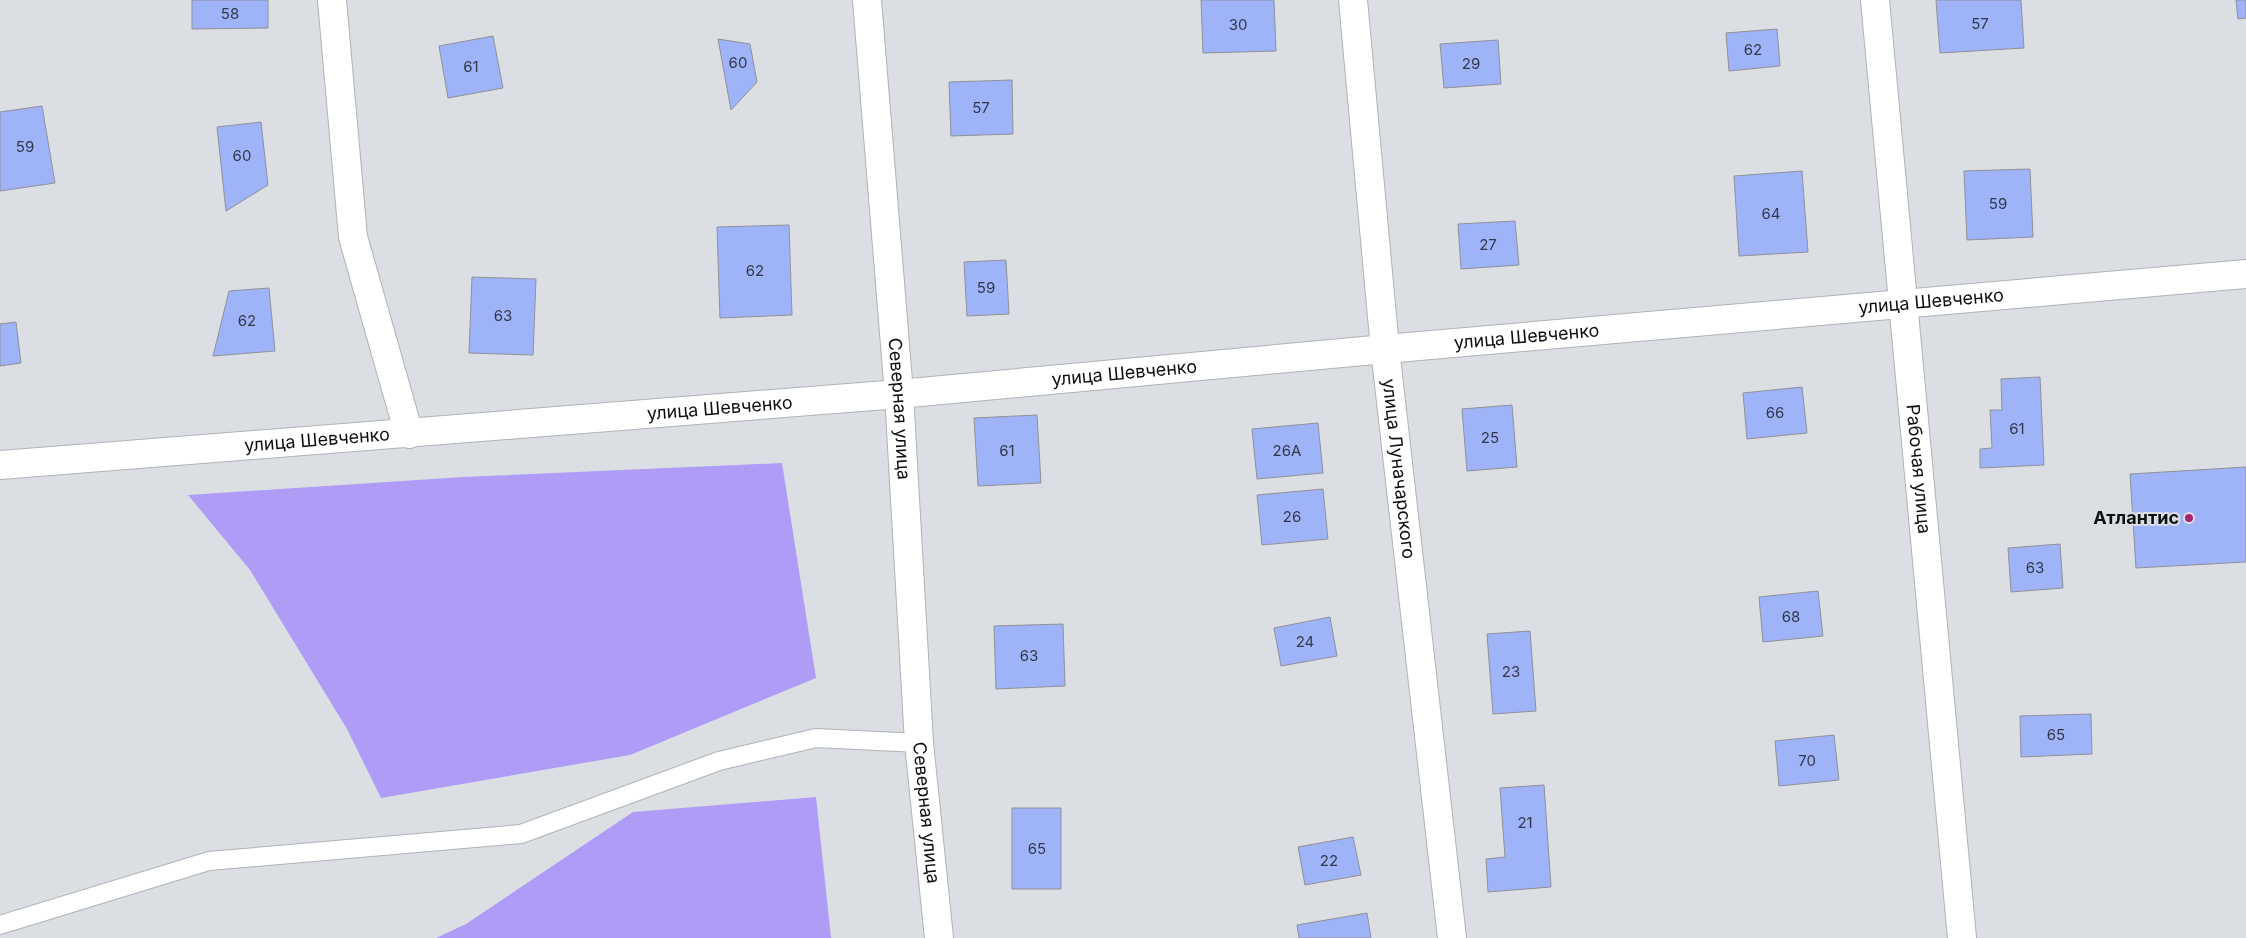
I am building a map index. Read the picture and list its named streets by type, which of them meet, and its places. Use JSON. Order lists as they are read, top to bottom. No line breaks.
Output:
{"streets":{"street":["улица Шевченко","Северная улица","улица Луначарского","Рабочая улица"]},"crossings":[["улица Шевченко","Северная улица"],["улица Шевченко","улица Луначарского"],["улица Шевченко","Рабочая улица"]],"places":["Атлантис"],"house_numbers":["58","57","30","62","60","29","61","57","59","60","59","64","27","62","59","63","62","66","61","25","61","26А","26","63","68","24","63","23","65","70","21","65","22"]}
